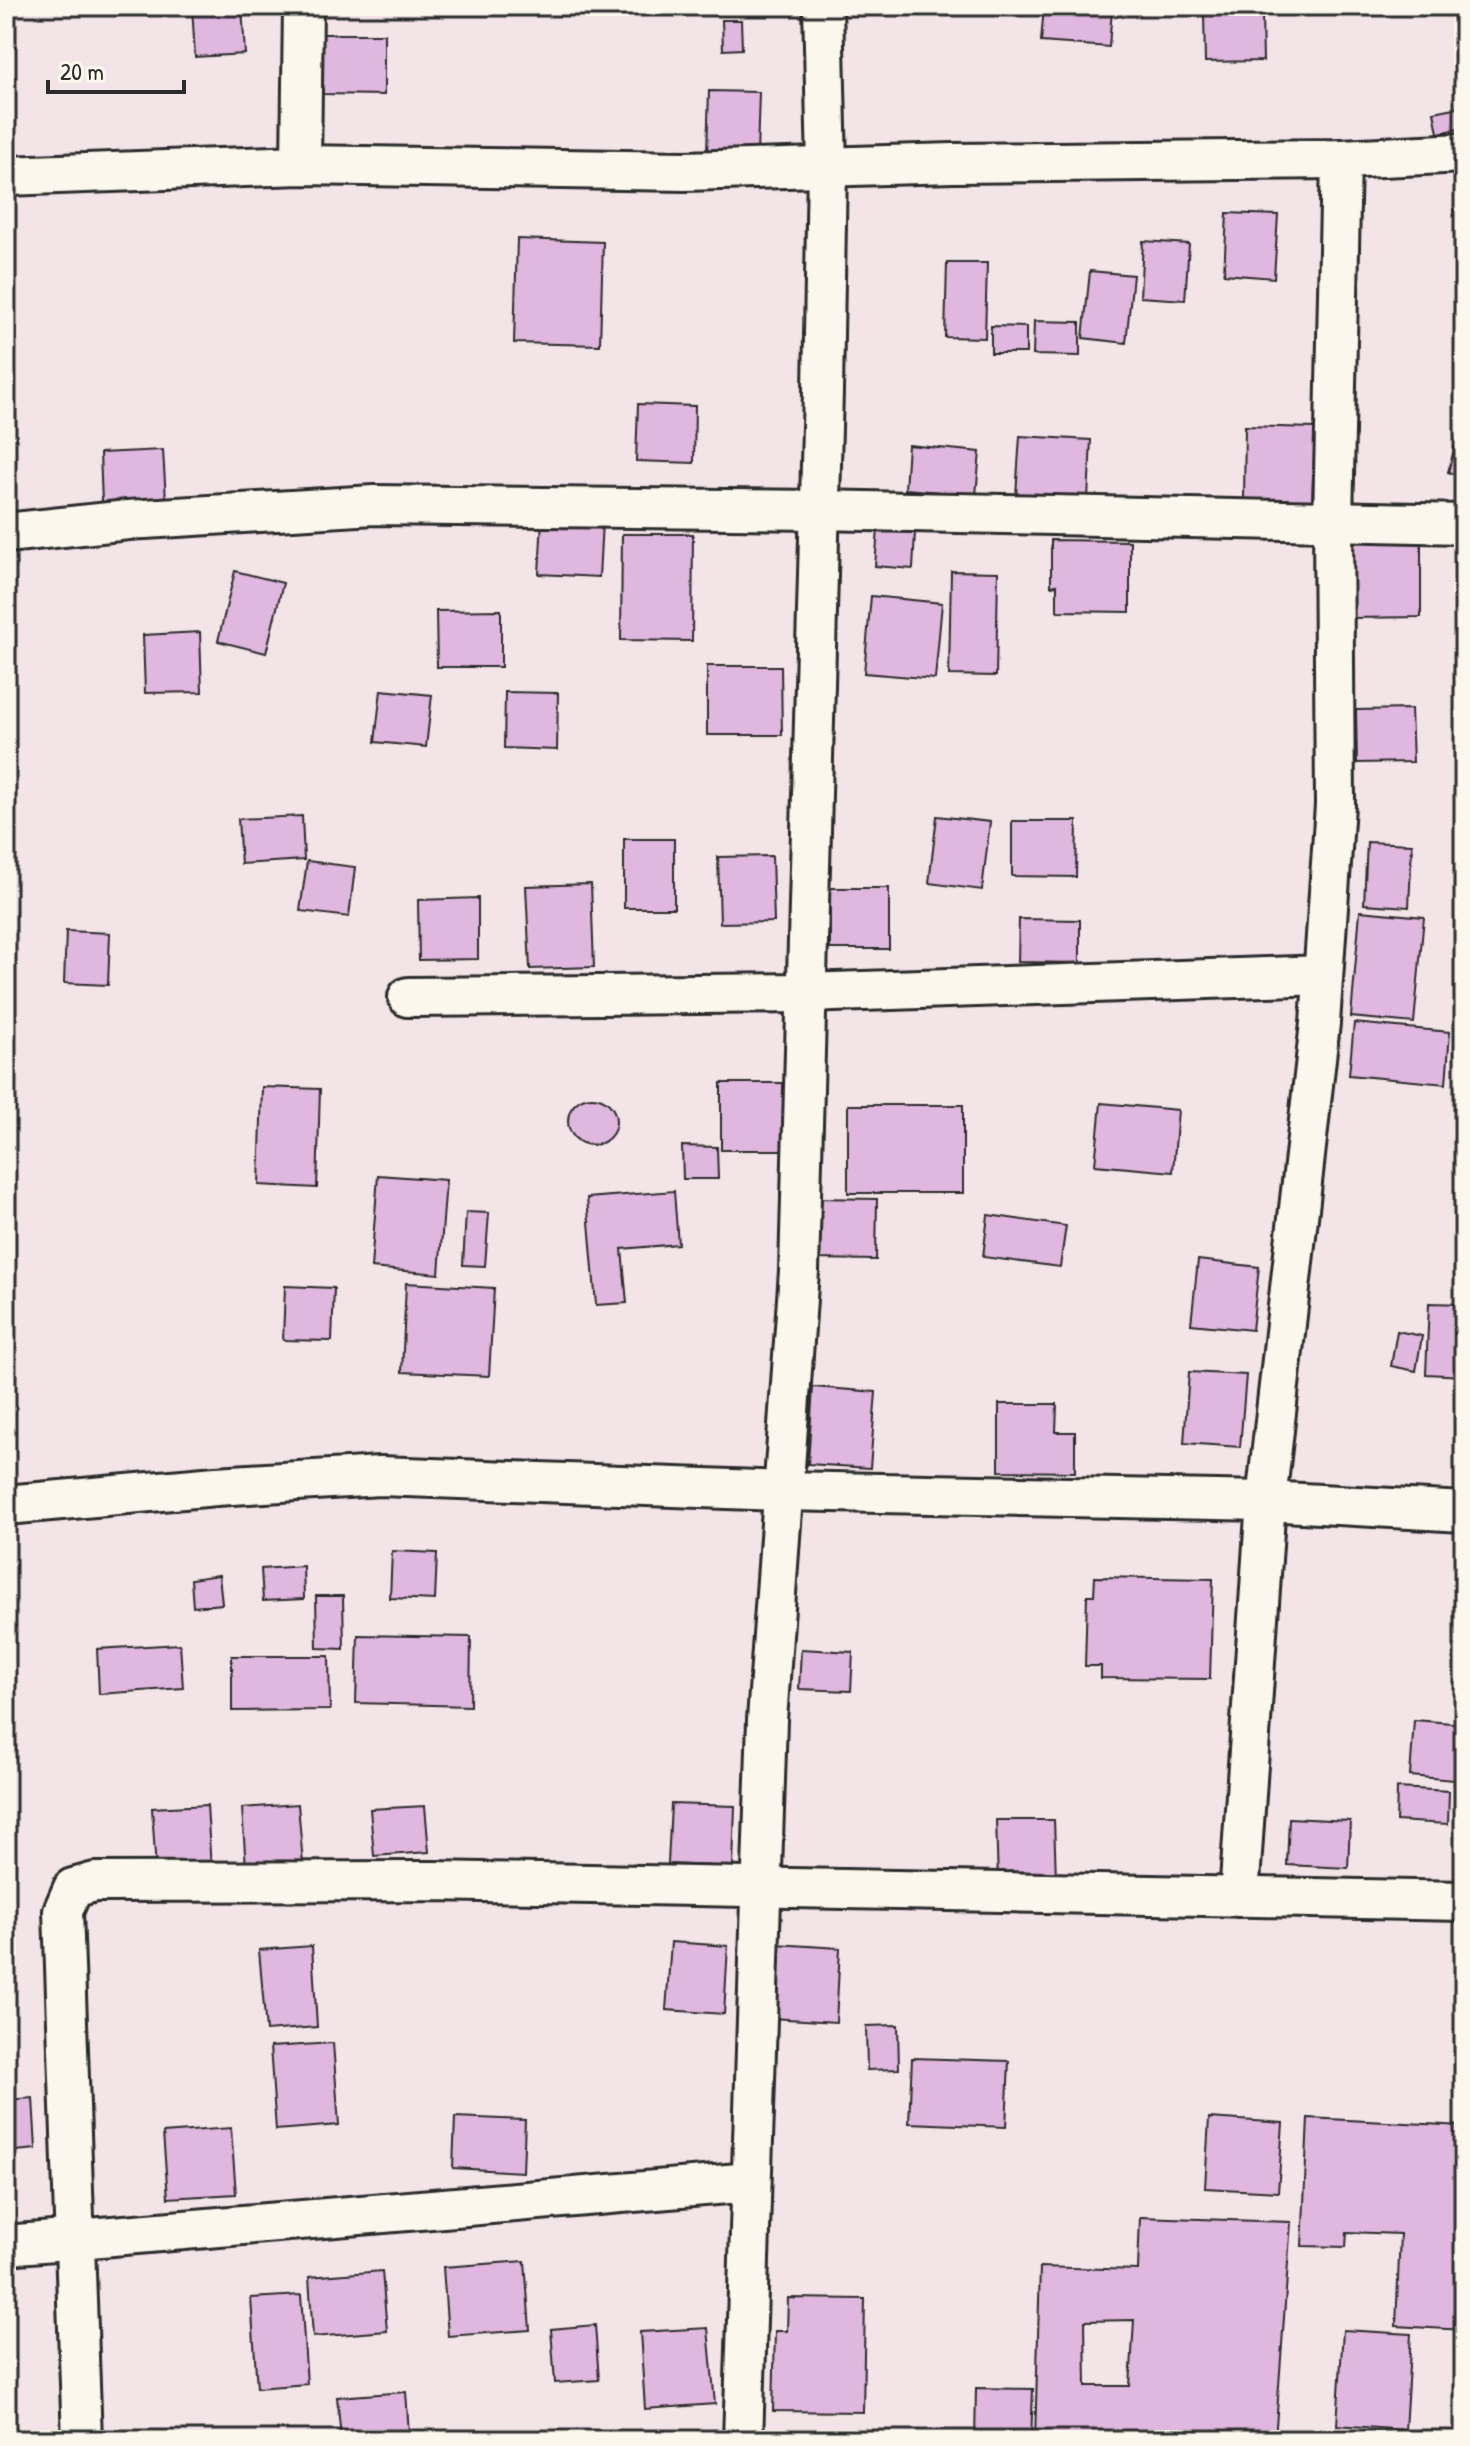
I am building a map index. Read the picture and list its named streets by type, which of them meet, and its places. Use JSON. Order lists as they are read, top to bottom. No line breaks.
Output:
{"scale_bar":"20 m"}
